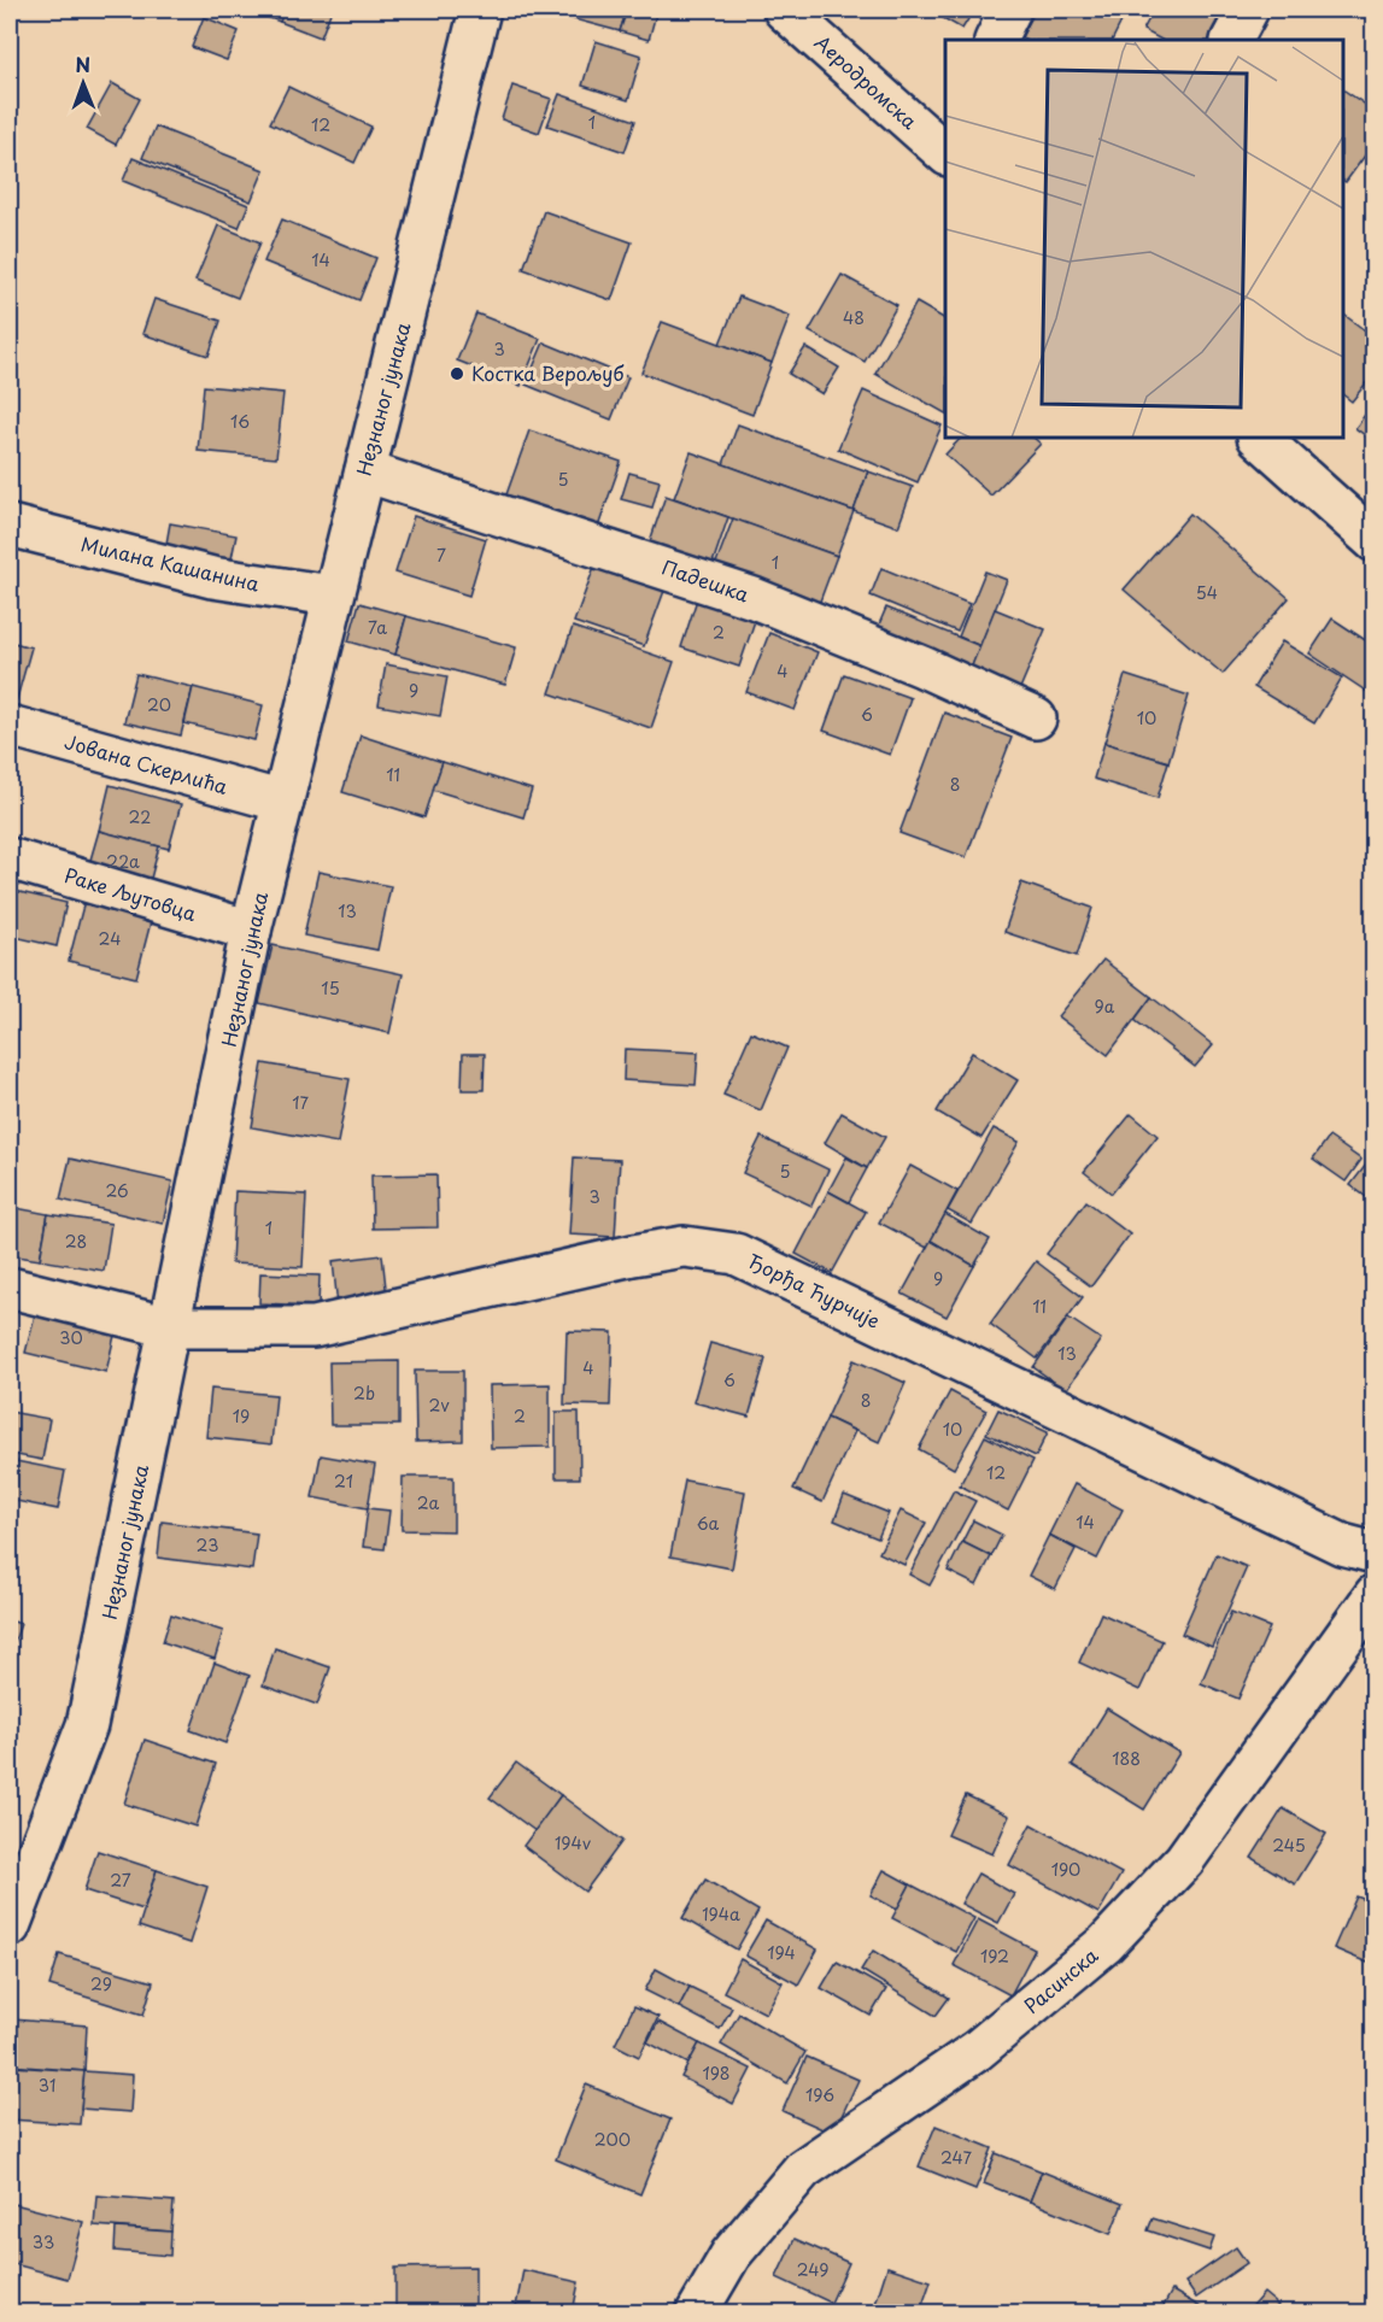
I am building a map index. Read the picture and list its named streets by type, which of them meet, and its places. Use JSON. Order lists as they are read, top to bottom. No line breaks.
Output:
{"streets":{"street":["Аеродромска","Незнаног јунака","Милана Кашанина","Падешка","Јована Скерлића","Раке Љутовца","Ђорђа Ћурчије","Расинска"]},"crossings":[["Незнаног јунака","Милана Кашанина"],["Незнаног јунака","Падешка"],["Незнаног јунака","Јована Скерлића"],["Незнаног јунака","Раке Љутовца"],["Незнаног јунака","Ђорђа Ћурчије"]],"places":["Костка Верољуб"],"house_numbers":["1","12","14","48","3","16","5","7","1","54","7a","2","4","9","20","6","10","11","8","22","22a","13","24","15","9a","17","5","26","3","1","28","9","11","30","13","4","6","2b","8","2v","19","2","10","12","21","2a","14","6a","23","188","194v","245","190","27","194a","194","192","29","198","31","196","200","247","33","249"],"north":"top"}
